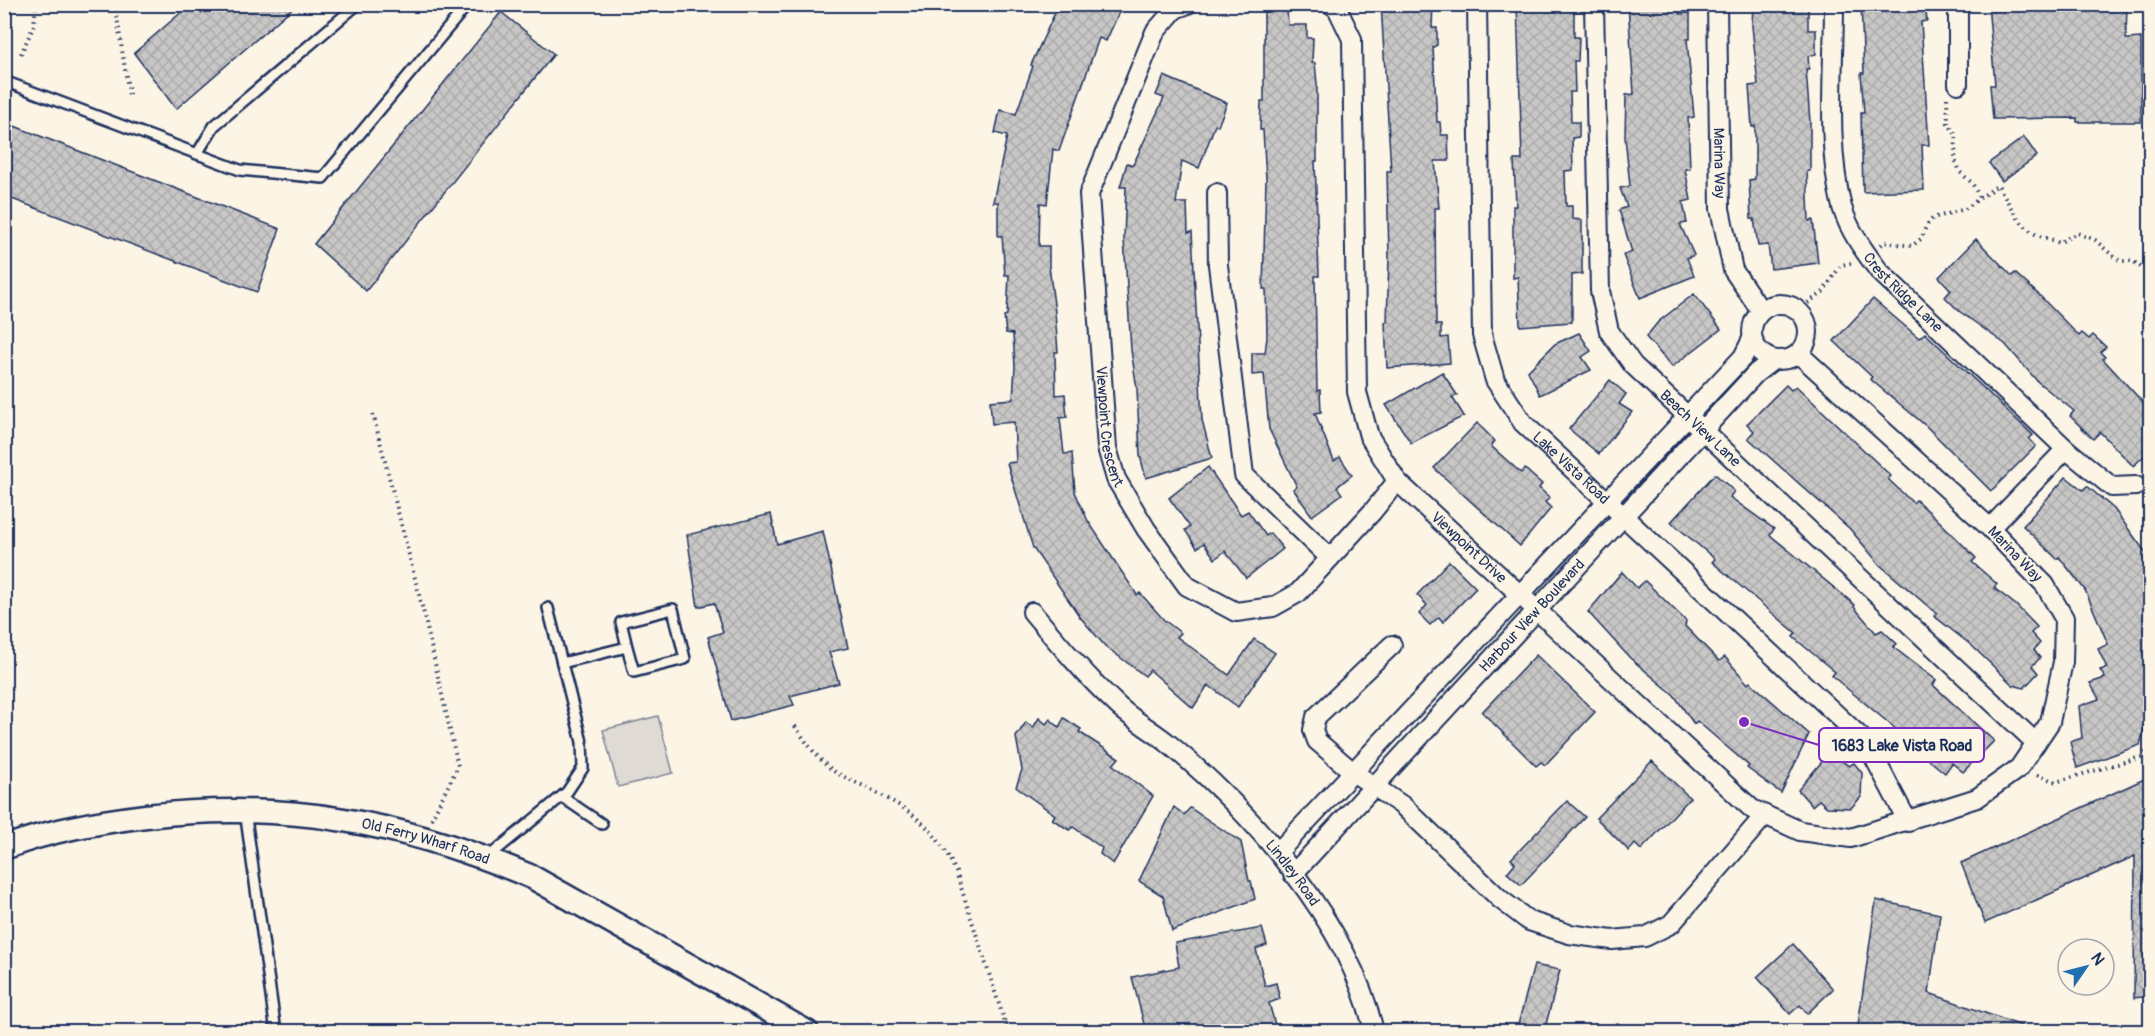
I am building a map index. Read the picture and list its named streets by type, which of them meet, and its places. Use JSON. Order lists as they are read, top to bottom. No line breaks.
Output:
{"streets":{"street":["Marina Way","Crest Ridge Lane","Viewpoint Crescent","Beach View Lane","Lake Vista Road","Viewpoint Drive","Harbour View Boulevard","Old Ferry Wharf Road","Lindley Road"]},"crossings":[["Marina Way","Beach View Lane"],["Marina Way","Lake Vista Road"],["Marina Way","Viewpoint Drive"],["Marina Way","Harbour View Boulevard"],["Viewpoint Crescent","Viewpoint Drive"],["Beach View Lane","Harbour View Boulevard"],["Lake Vista Road","Viewpoint Drive"],["Lake Vista Road","Harbour View Boulevard"],["Viewpoint Drive","Harbour View Boulevard"],["Harbour View Boulevard","Lindley Road"]],"places":["1683 Lake Vista Road"],"north":"top right"}
